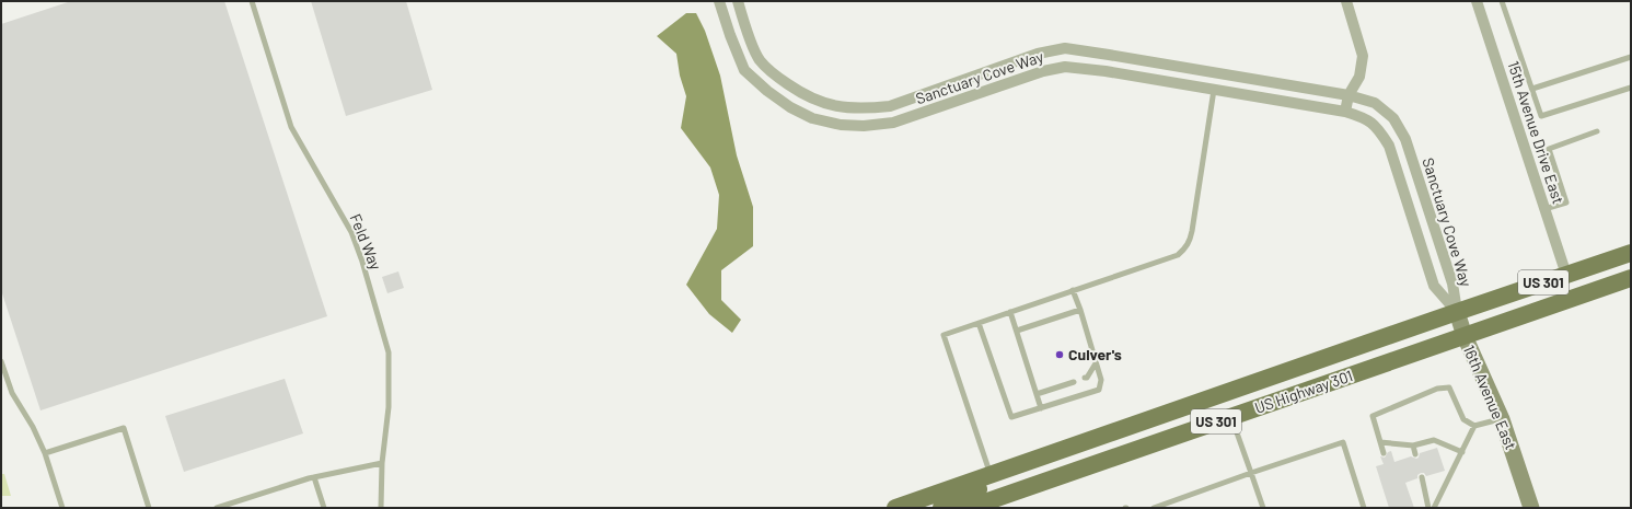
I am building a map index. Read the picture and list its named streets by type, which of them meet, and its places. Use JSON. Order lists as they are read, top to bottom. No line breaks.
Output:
{"streets":{"main road":["US 301","US Highway 301"],"street":["Sanctuary Cove Way","15th Avenue Drive East","16th Avenue East"],"lane":["Feld Way"]},"crossings":[["Sanctuary Cove Way","US 301"],["Sanctuary Cove Way","16th Avenue East"],["15th Avenue Drive East","US 301"],["US 301","US Highway 301"],["US 301","16th Avenue East"],["US Highway 301","16th Avenue East"]],"places":["Culver's"]}
